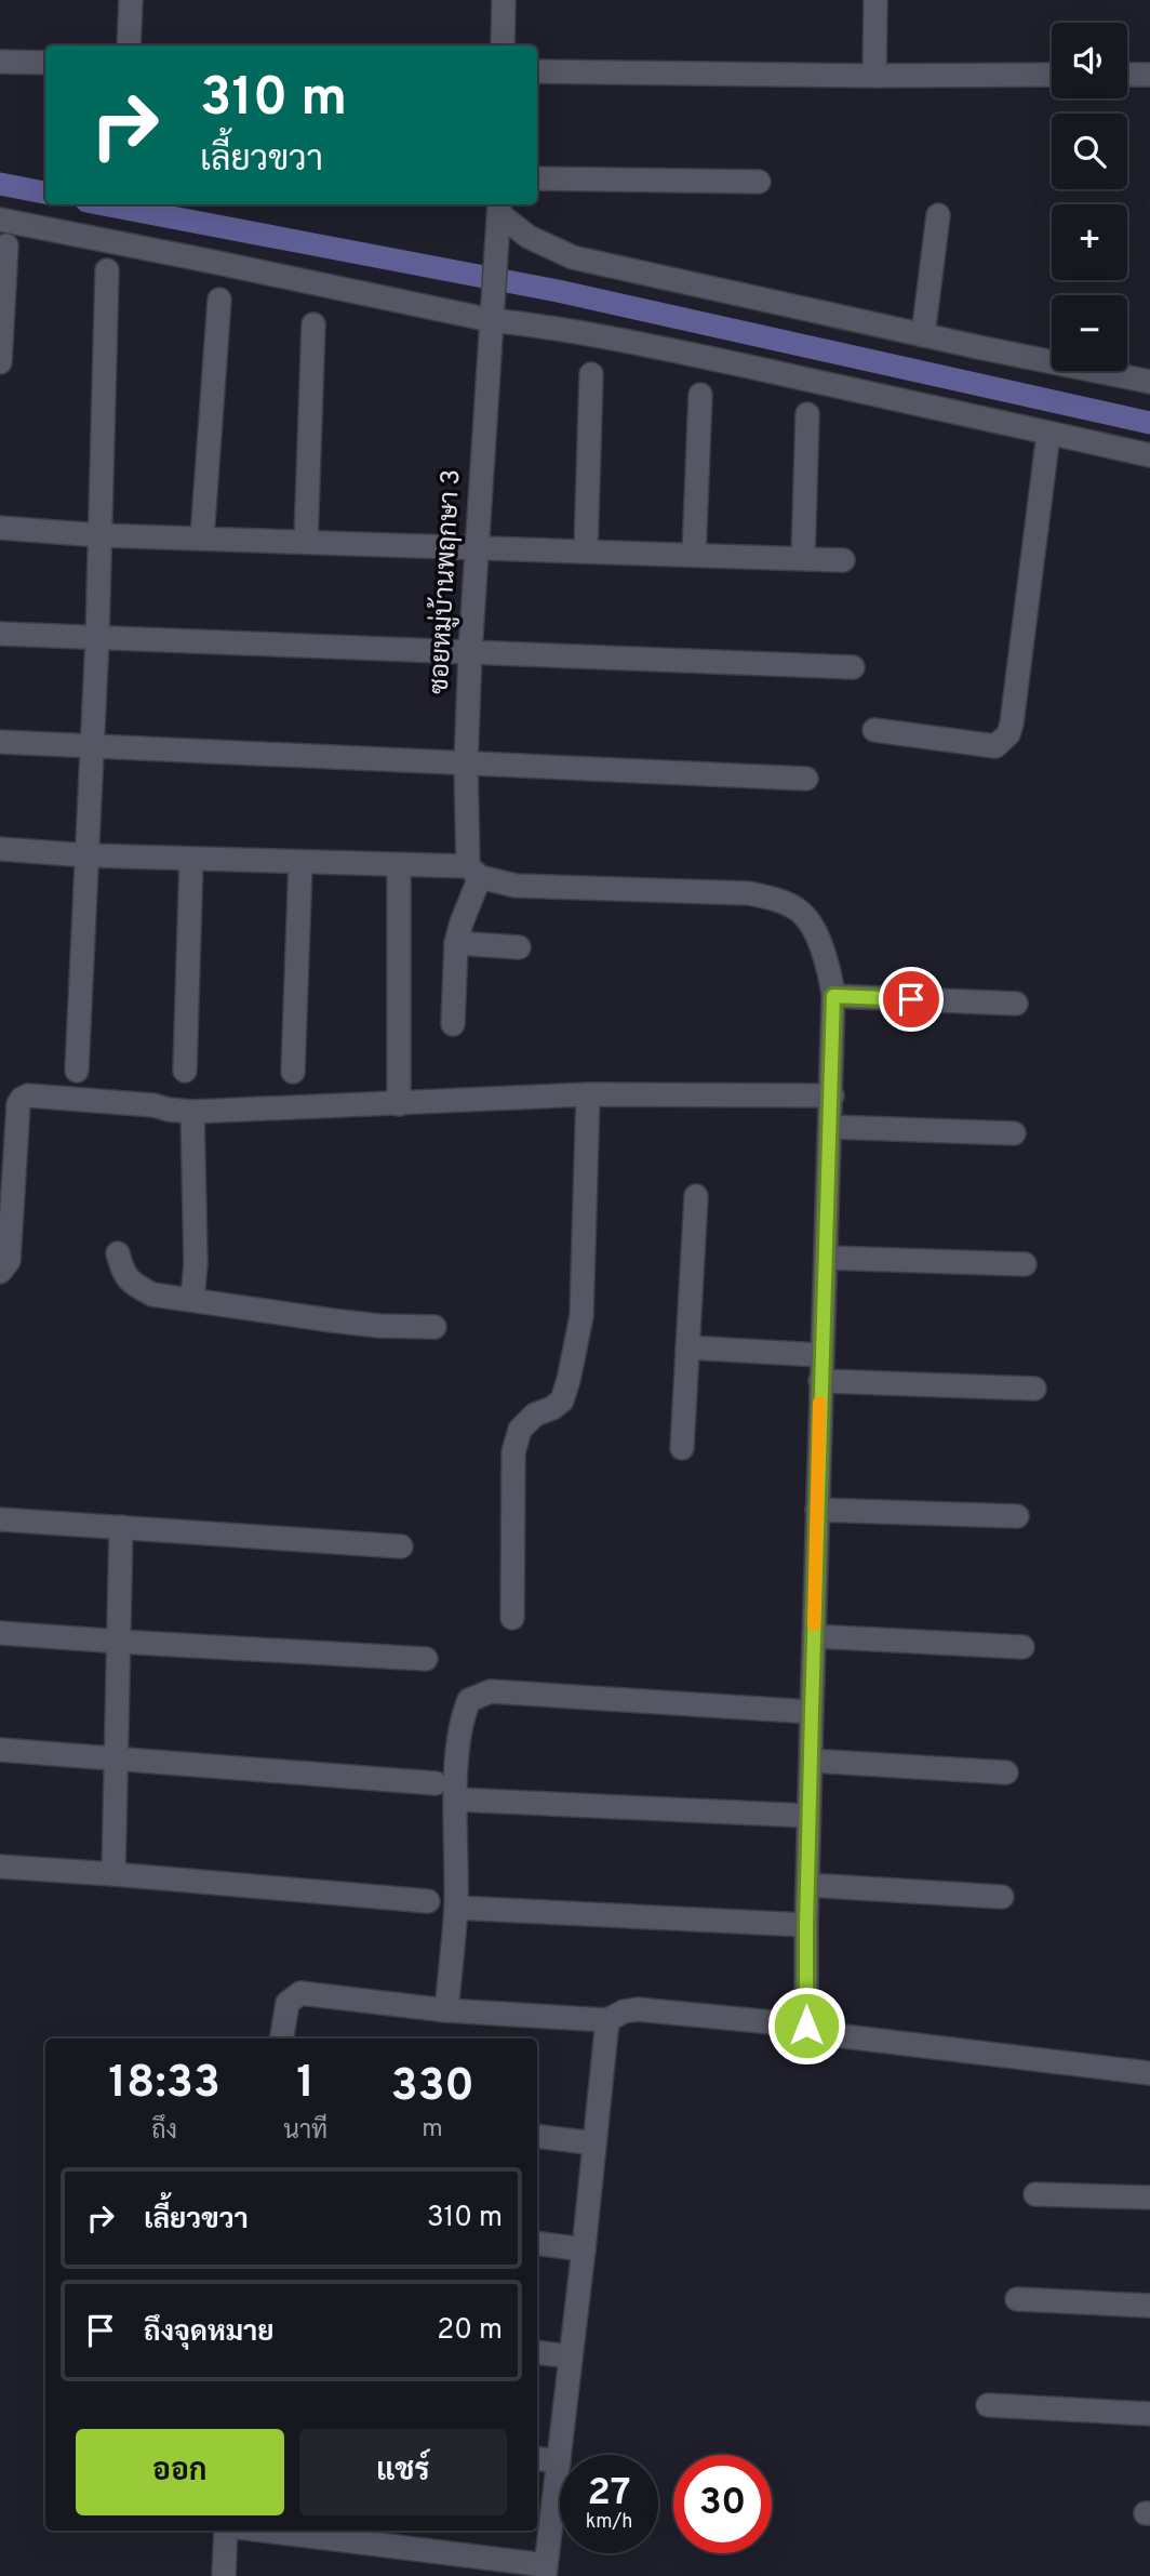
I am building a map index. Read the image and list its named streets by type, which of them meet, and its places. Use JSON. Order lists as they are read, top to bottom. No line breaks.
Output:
{"streets":{"street":["ซอยหมู่บ้านพฤกษา 3"]},"page":{"map_buttons":["+","−"],"turn":["310 m","เลี้ยวขวา"],"eta":["18:33","ถึง","1","นาที","330","m"],"list":[{"name":"เลี้ยวขวา","value":"310 m"},{"name":"ถึงจุดหมาย","value":"20 m"}],"buttons":["ออก","แชร์"],"speed":"27 km/h","limit":"30"}}
